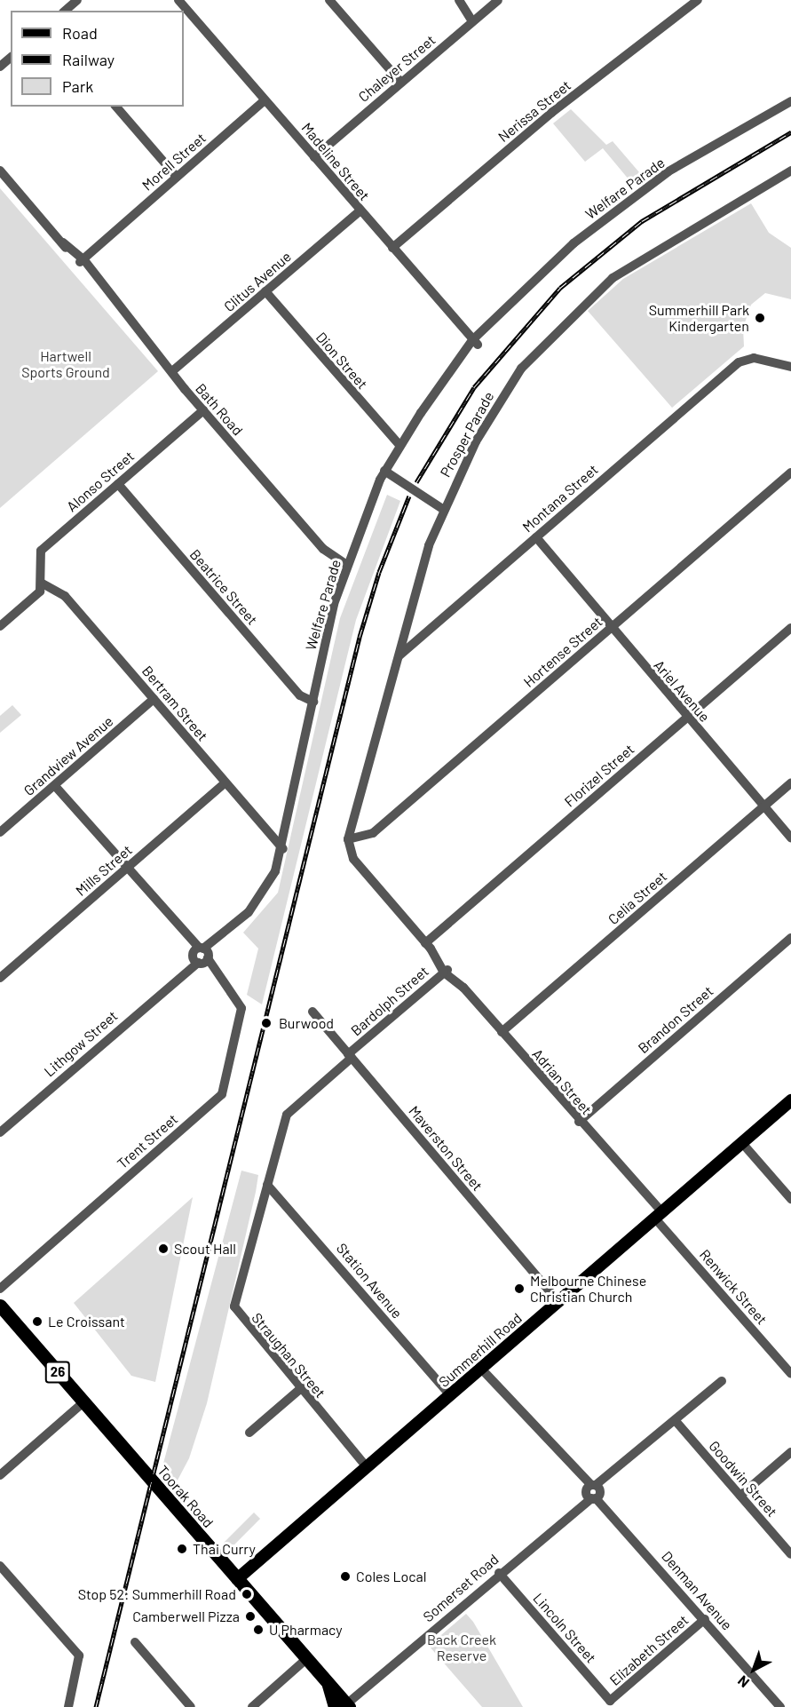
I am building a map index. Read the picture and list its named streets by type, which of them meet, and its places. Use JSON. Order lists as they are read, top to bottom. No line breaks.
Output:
{"streets":{"highway":["26","Toorak Road"],"main road":["Summerhill Road"],"street":["Chaleyer Street","Nerissa Street","Morell Street","Madeline Street","Welfare Parade","Clitus Avenue","Dion Street","Bath Road","Prosper Parade","Alonso Street","Montana Street","Beatrice Street","Hortense Street","Ariel Avenue","Bertram Street","Grandview Avenue","Florizel Street","Mills Street","Celia Street","Bardolph Street","Brandon Street","Lithgow Street","Adrian Street","Trent Street","Maverston Street","Station Avenue","Renwick Street","Straughan Street","Goodwin Street","Somerset Road","Denman Avenue","Lincoln Street","Elizabeth Street"]},"crossings":[["Chaleyer Street","Madeline Street"],["Nerissa Street","Madeline Street"],["Morell Street","Madeline Street"],["Morell Street","Bath Road"],["Madeline Street","Welfare Parade"],["Madeline Street","Clitus Avenue"],["Welfare Parade","Dion Street"],["Welfare Parade","Bath Road"],["Welfare Parade","Beatrice Street"],["Welfare Parade","Bertram Street"],["Welfare Parade","Lithgow Street"],["Clitus Avenue","Dion Street"],["Clitus Avenue","Bath Road"],["Bath Road","Alonso Street"],["Prosper Parade","Montana Street"],["Prosper Parade","Hortense Street"],["Prosper Parade","Adrian Street"],["Alonso Street","Beatrice Street"],["Alonso Street","Bertram Street"],["Montana Street","Ariel Avenue"],["Hortense Street","Ariel Avenue"],["Hortense Street","Adrian Street"],["Ariel Avenue","Florizel Street"],["Ariel Avenue","Celia Street"],["Bertram Street","Grandview Avenue"],["Bertram Street","Mills Street"],["Grandview Avenue","Trent Street"],["Florizel Street","Adrian Street"],["Mills Street","Trent Street"],["Celia Street","Adrian Street"],["Bardolph Street","Adrian Street"],["Bardolph Street","Maverston Street"],["Bardolph Street","Station Avenue"],["Bardolph Street","Straughan Street"],["Brandon Street","Adrian Street"],["Lithgow Street","Trent Street"],["Adrian Street","Renwick Street"],["Adrian Street","Summerhill Road"],["Maverston Street","Summerhill Road"],["Station Avenue","Summerhill Road"],["Station Avenue","Straughan Street"],["Renwick Street","Summerhill Road"],["Summerhill Road","Straughan Street"],["Summerhill Road","Toorak Road"],["Summerhill Road","Denman Avenue"],["Goodwin Street","Somerset Road"],["Toorak Road","Somerset Road"],["Somerset Road","Denman Avenue"],["Somerset Road","Lincoln Street"],["Denman Avenue","Elizabeth Street"],["Lincoln Street","Elizabeth Street"]],"parks":["Hartwell Sports Ground","Back Creek Reserve"],"places":["Summerhill Park Kindergarten","Burwood","Scout Hall","Melbourne Chinese Christian Church","Le Croissant","Thai Curry","Coles Local","Stop 52: Summerhill Road","Camberwell Pizza","U Pharmacy"],"legend":["Road","Railway","Park"],"north":"bottom left"}
